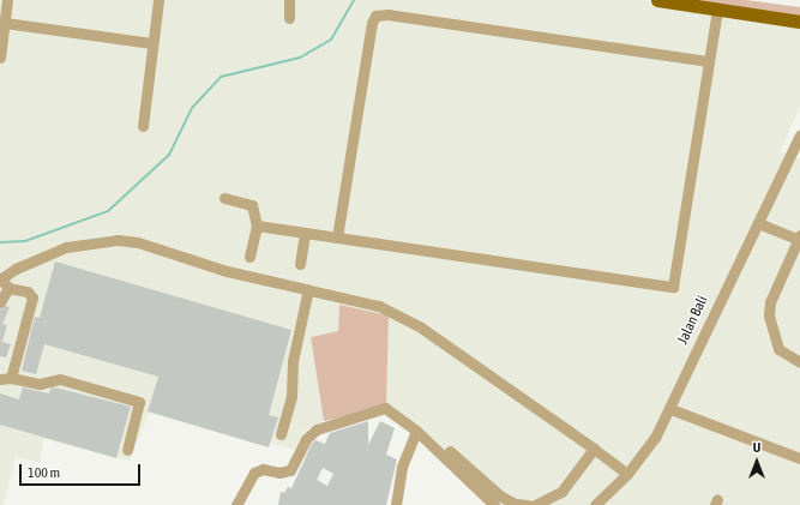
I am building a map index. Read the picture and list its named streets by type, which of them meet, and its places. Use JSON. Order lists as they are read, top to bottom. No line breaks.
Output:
{"streets":{"street":["Jalan Bali"]},"scale_bar":"100 m","north":"top"}
